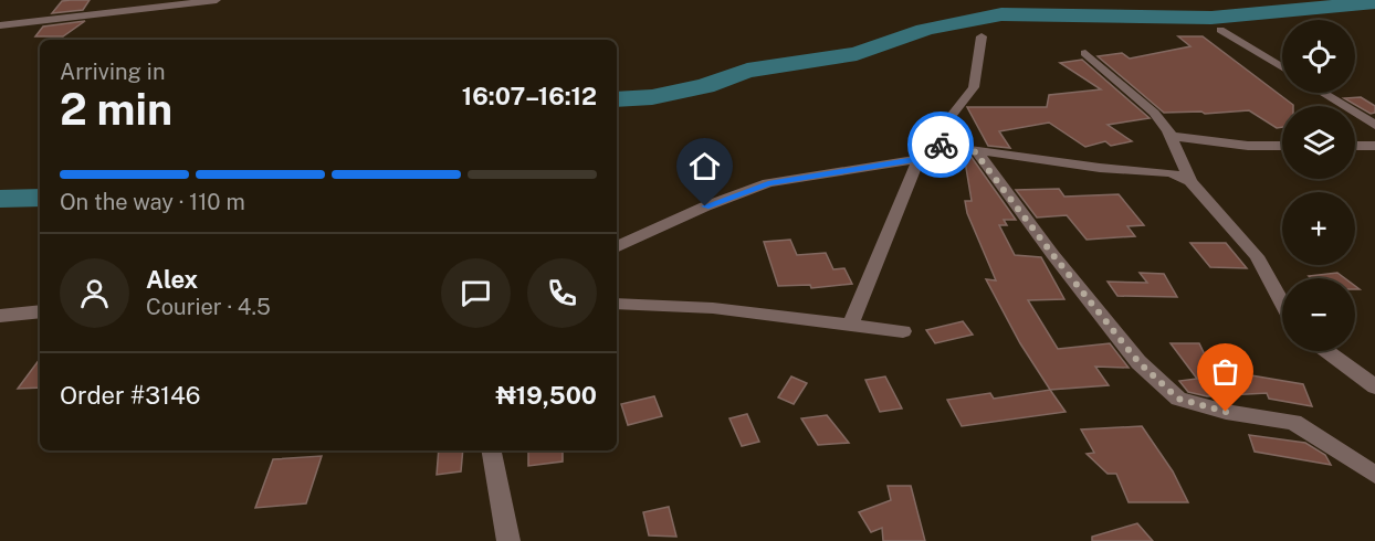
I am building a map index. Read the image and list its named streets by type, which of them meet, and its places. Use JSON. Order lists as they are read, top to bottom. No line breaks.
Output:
{"page":{"map_buttons":["+","−"],"heading":["2 min","Arriving in","16:07–16:12"],"panel":["Alex","Courier · 4.5","Order #3146","₦19,500"],"bar":"On the way · 110 m"}}
